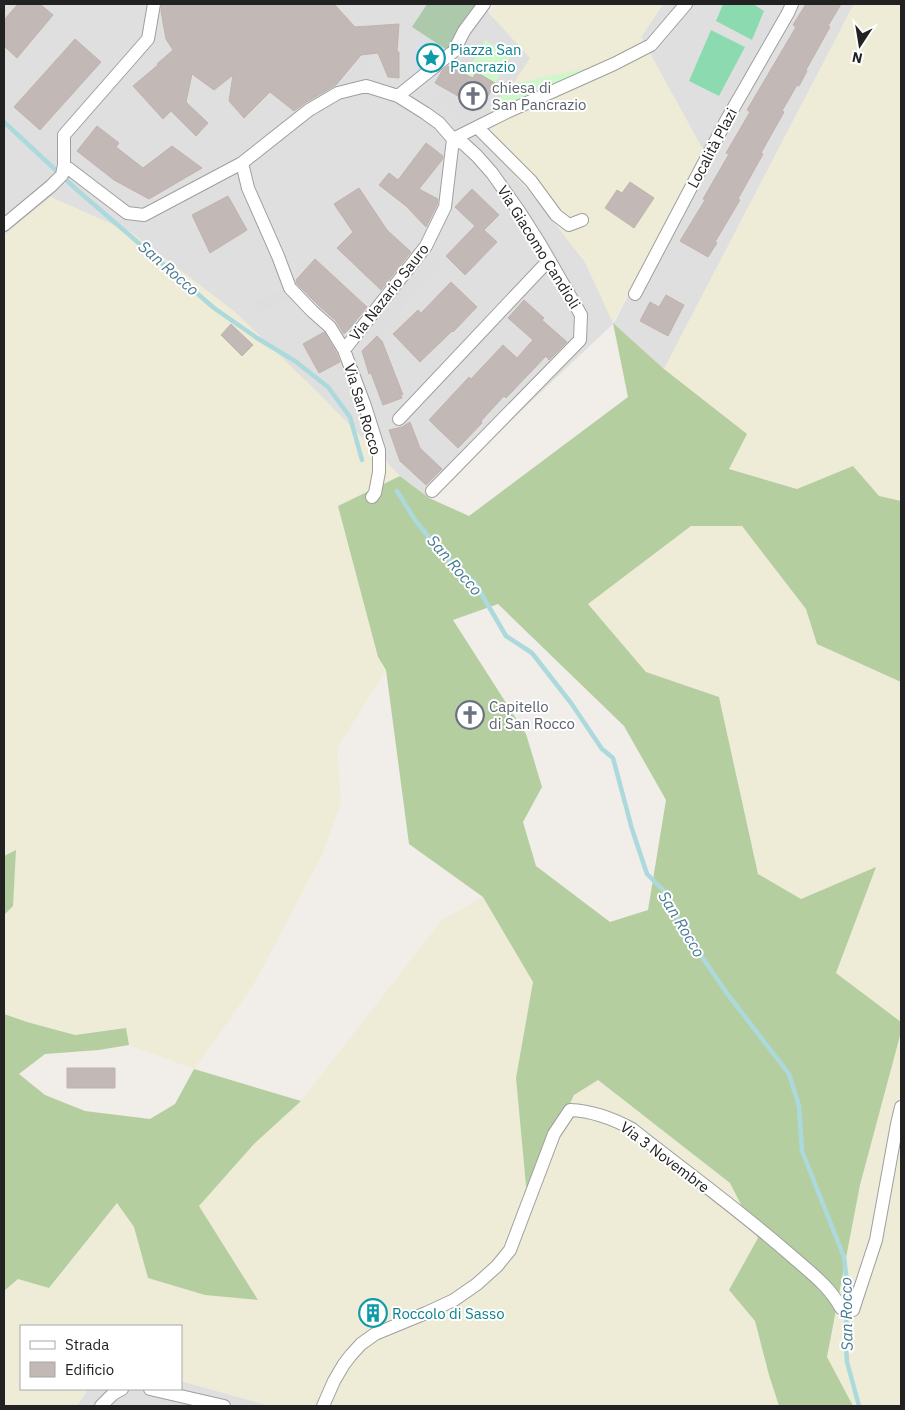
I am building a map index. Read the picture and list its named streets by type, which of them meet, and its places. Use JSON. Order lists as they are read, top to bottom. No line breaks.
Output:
{"streets":{"street":["Località Plazi","Via Giacomo Candioli","Via Nazario Sauro","Via San Rocco","Via 3 Novembre"]},"crossings":[["Via Giacomo Candioli","Via Nazario Sauro"],["Via Nazario Sauro","Via San Rocco"]],"water":["San Rocco"],"places":{"place":["Piazza San Pancrazio"],"church":["chiesa di San Pancrazio","Capitello di San Rocco"],"building":["Roccolo di Sasso"]},"legend":["Strada","Edificio"],"north":"bottom"}
